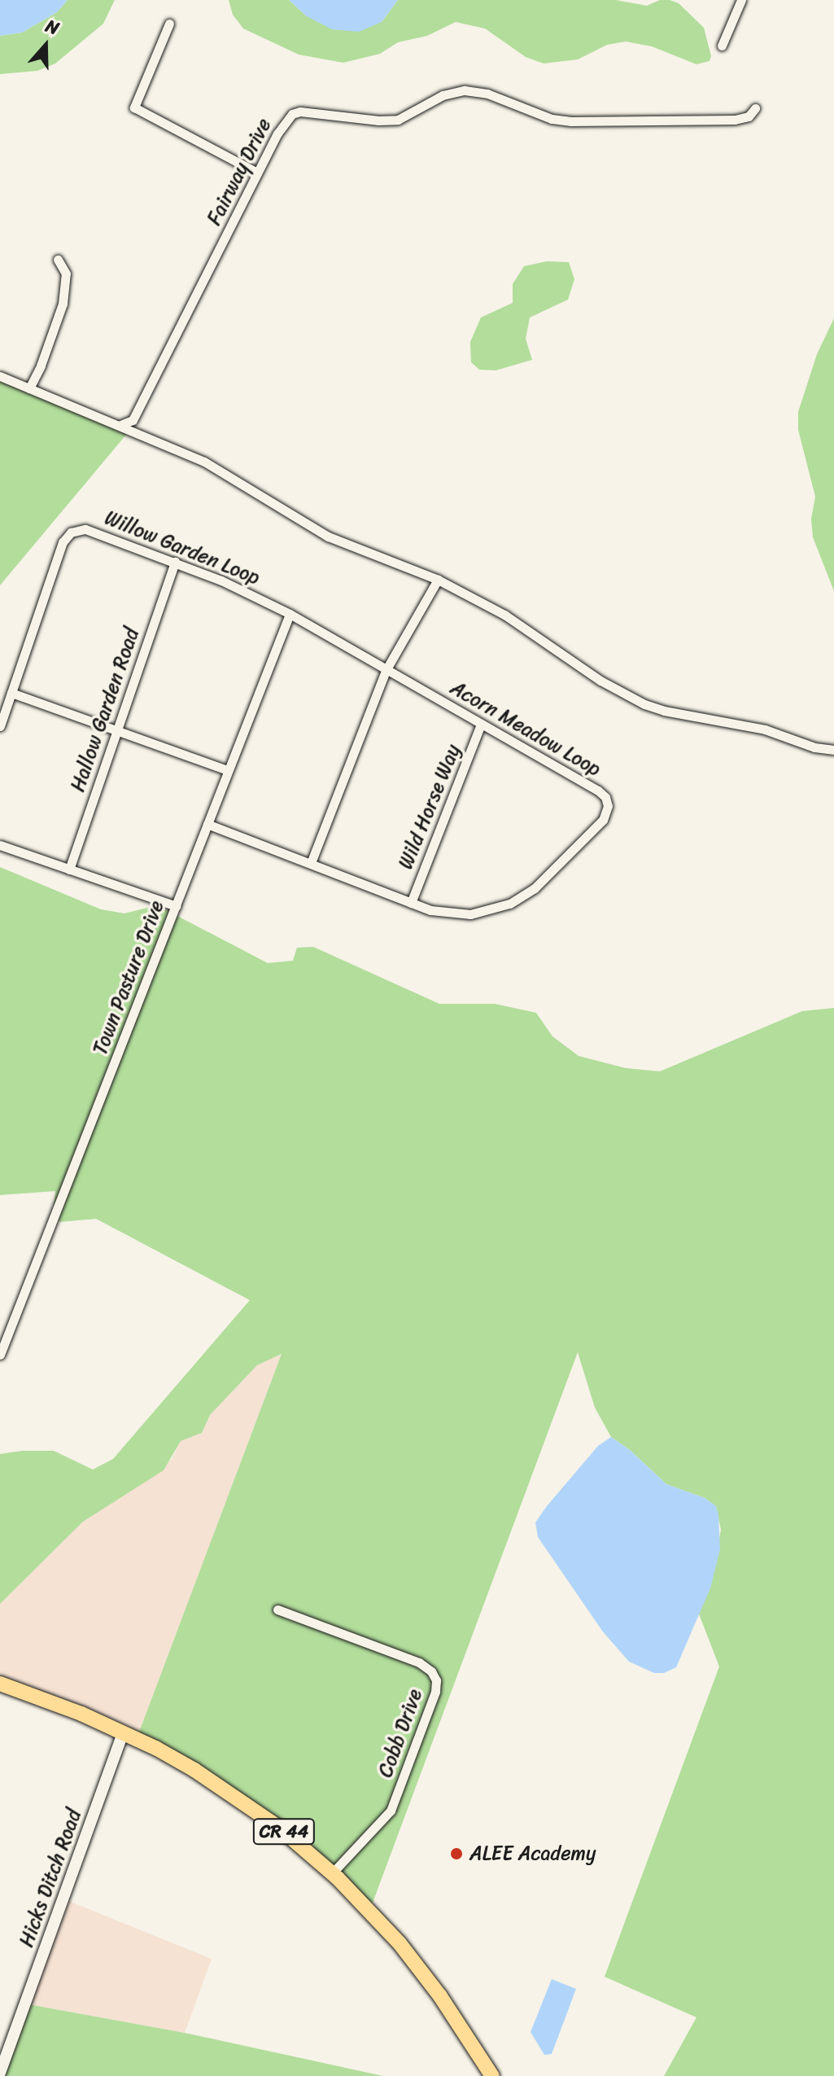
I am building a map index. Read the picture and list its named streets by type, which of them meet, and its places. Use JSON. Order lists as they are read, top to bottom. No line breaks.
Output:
{"streets":{"main road":["CR 44"],"street":["Fairway Drive","Willow Garden Loop","Hallow Garden Road","Acorn Meadow Loop","Wild Horse Way","Town Pasture Drive","Cobb Drive","Hicks Ditch Road"]},"crossings":[["Willow Garden Loop","Hallow Garden Road"],["Willow Garden Loop","Acorn Meadow Loop"],["Willow Garden Loop","Town Pasture Drive"],["Acorn Meadow Loop","Wild Horse Way"],["Acorn Meadow Loop","Town Pasture Drive"],["Cobb Drive","CR 44"],["CR 44","Hicks Ditch Road"]],"places":["ALEE Academy"],"north":"top"}
